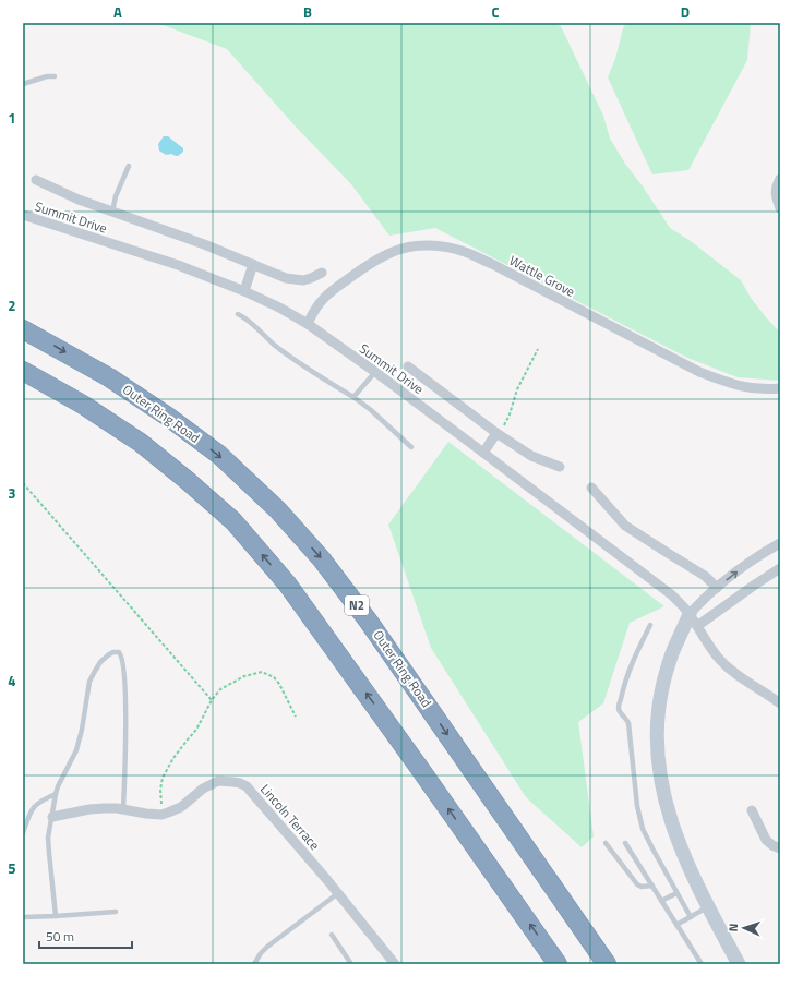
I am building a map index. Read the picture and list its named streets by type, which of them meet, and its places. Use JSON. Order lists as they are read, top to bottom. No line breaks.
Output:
{"streets":{"highway":["Outer Ring Road","N2"],"street":["Summit Drive","Wattle Grove","Lincoln Terrace"]},"crossings":[["Summit Drive","Wattle Grove"]],"scale_bar":"50 m","north":"left","grid":{"columns":["A","B","C","D"],"rows":["1","2","3","4","5"]}}
